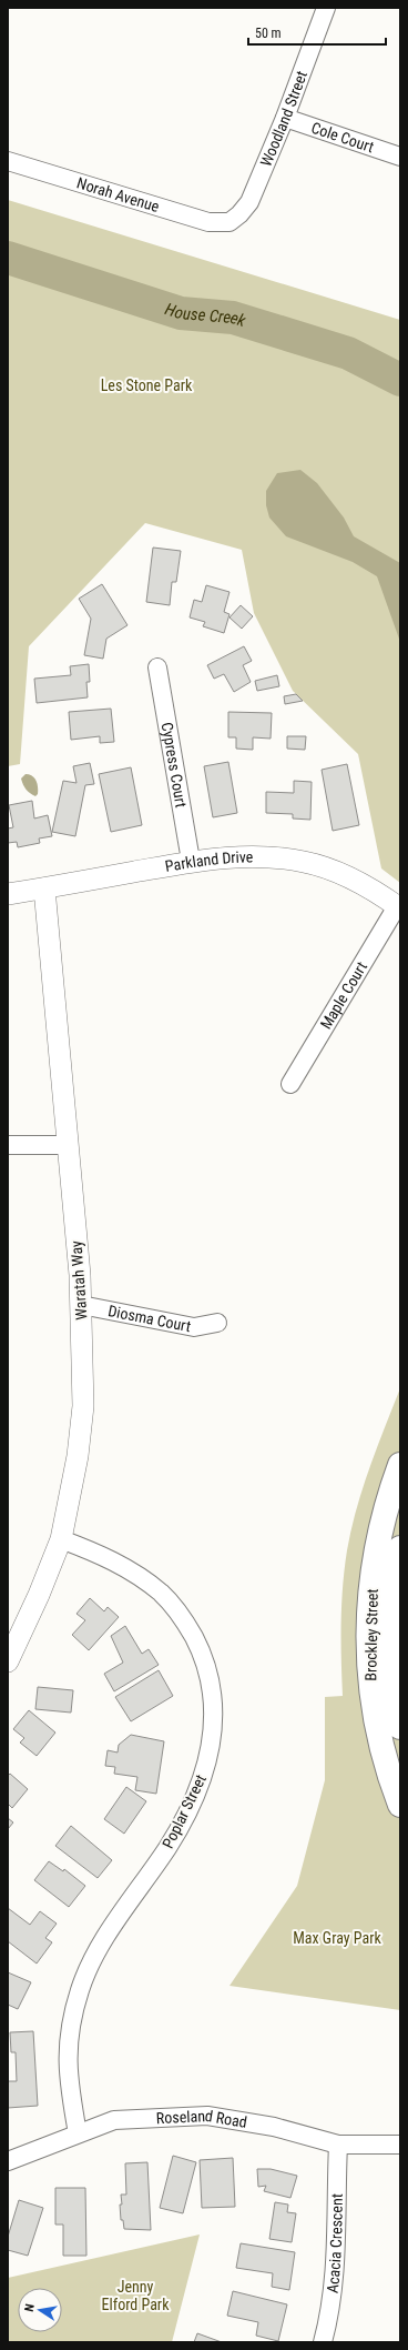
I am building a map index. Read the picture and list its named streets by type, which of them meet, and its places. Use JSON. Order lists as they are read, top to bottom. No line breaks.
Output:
{"streets":{"main road":["Brockley Street"],"street":["Woodland Street","Cole Court","Norah Avenue","Cypress Court","Parkland Drive","Maple Court","Waratah Way","Diosma Court","Poplar Street","Roseland Road","Acacia Crescent"]},"crossings":[["Woodland Street","Cole Court"],["Woodland Street","Norah Avenue"],["Cypress Court","Parkland Drive"],["Parkland Drive","Maple Court"],["Parkland Drive","Waratah Way"],["Waratah Way","Diosma Court"],["Waratah Way","Poplar Street"],["Poplar Street","Roseland Road"],["Roseland Road","Acacia Crescent"]],"water":["House Creek"],"parks":["Les Stone Park","Max Gray Park","Jenny Elford Park"],"scale_bar":"50 m","north":"left"}
